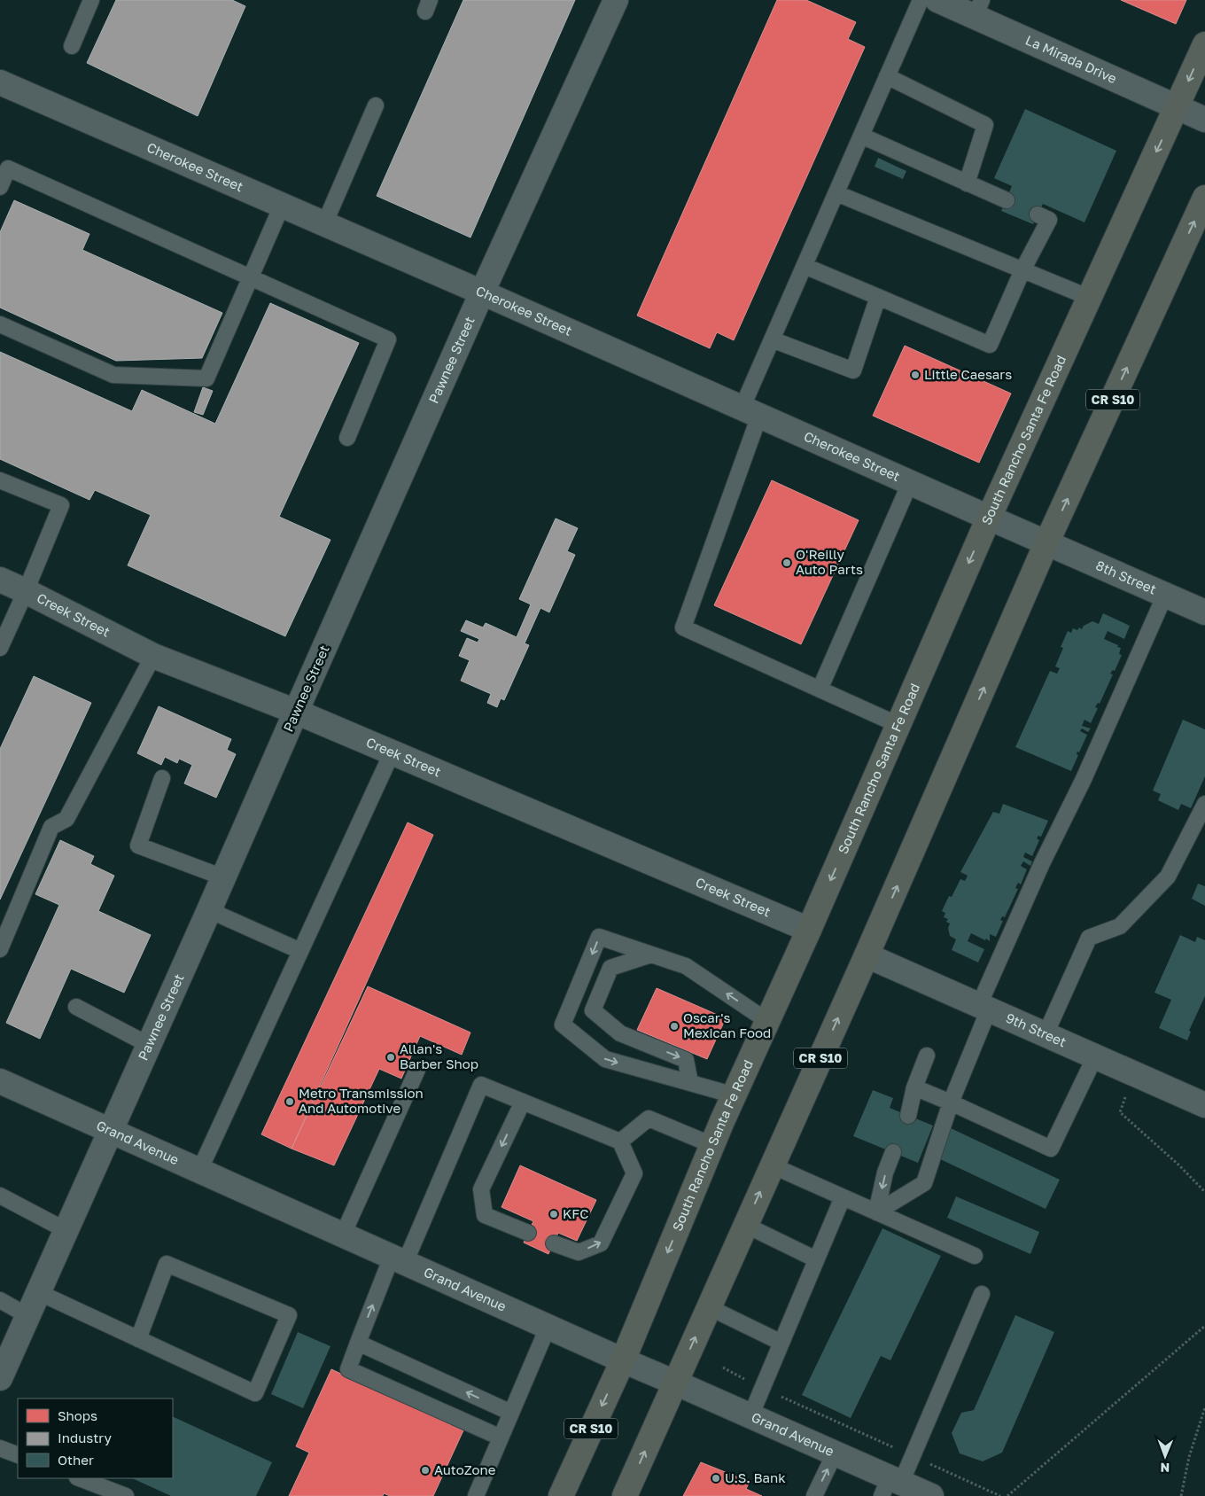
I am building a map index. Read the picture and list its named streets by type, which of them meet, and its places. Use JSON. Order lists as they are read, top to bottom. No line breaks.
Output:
{"streets":{"main road":["CR S10","South Rancho Santa Fe Road"],"street":["La Mirada Drive","Cherokee Street","Pawnee Street","8th Street","Creek Street","9th Street","Grand Avenue"]},"crossings":[["La Mirada Drive","South Rancho Santa Fe Road"],["Cherokee Street","Pawnee Street"],["Cherokee Street","CR S10"],["Cherokee Street","South Rancho Santa Fe Road"],["Cherokee Street","8th Street"],["Pawnee Street","Creek Street"],["Pawnee Street","Grand Avenue"],["CR S10","8th Street"],["CR S10","9th Street"],["CR S10","Grand Avenue"],["South Rancho Santa Fe Road","Creek Street"],["South Rancho Santa Fe Road","Grand Avenue"]],"places":["Little Caesars","O'Reilly Auto Parts","Oscar's Mexican Food","Allan's Barber Shop","Metro Transmission And Automotive","KFC","AutoZone","U.S. Bank"],"legend":["Shops","Industry","Other"],"north":"bottom"}
